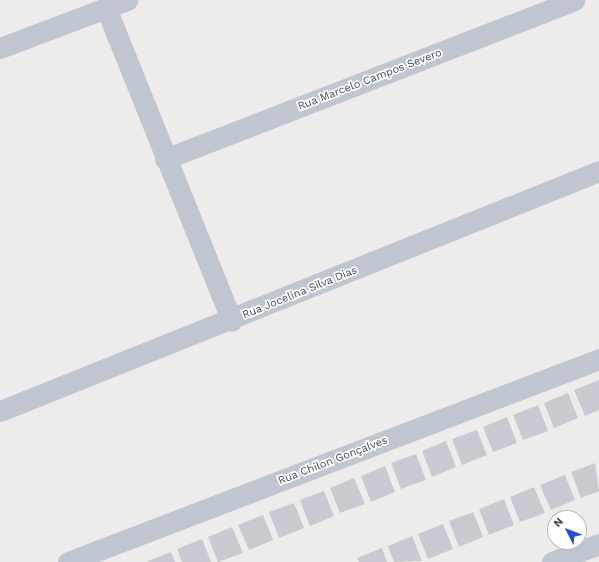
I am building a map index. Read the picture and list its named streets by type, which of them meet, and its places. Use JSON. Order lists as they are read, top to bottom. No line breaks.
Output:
{"streets":{"street":["Rua Marcelo Campos Severo","Rua Jocelina Silva Dias","Rua Chilon Gonçalves"]},"north":"top left"}
